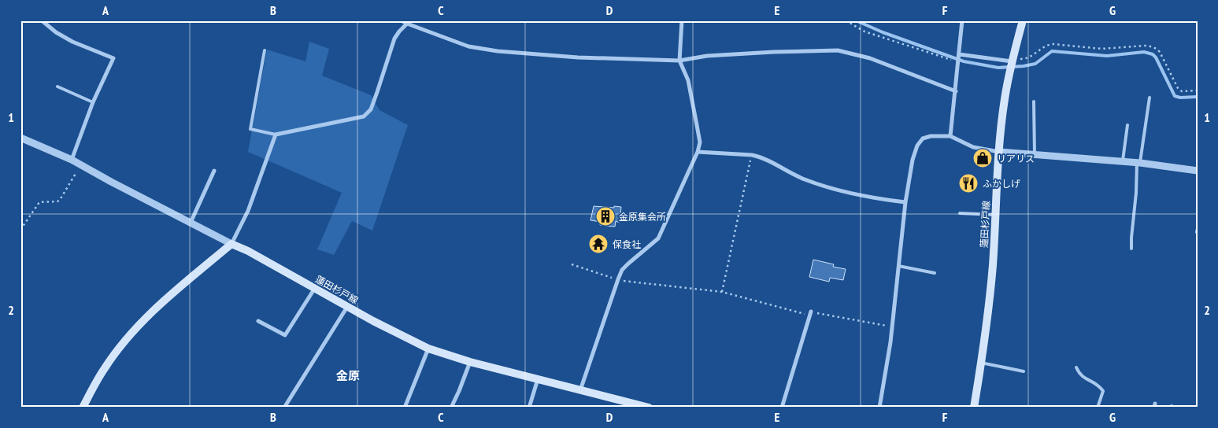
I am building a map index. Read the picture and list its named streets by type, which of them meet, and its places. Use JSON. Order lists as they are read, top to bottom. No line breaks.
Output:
{"streets":{"main road":["蓮田杉戸線"]},"districts":["金原"],"places":{"shop":["リアリス"],"restaurant":["ふかしげ"],"building":["金原集会所"],"temple":["保食社"]},"grid":{"columns":["A","B","C","D","E","F","G"],"rows":["1","2"]}}
